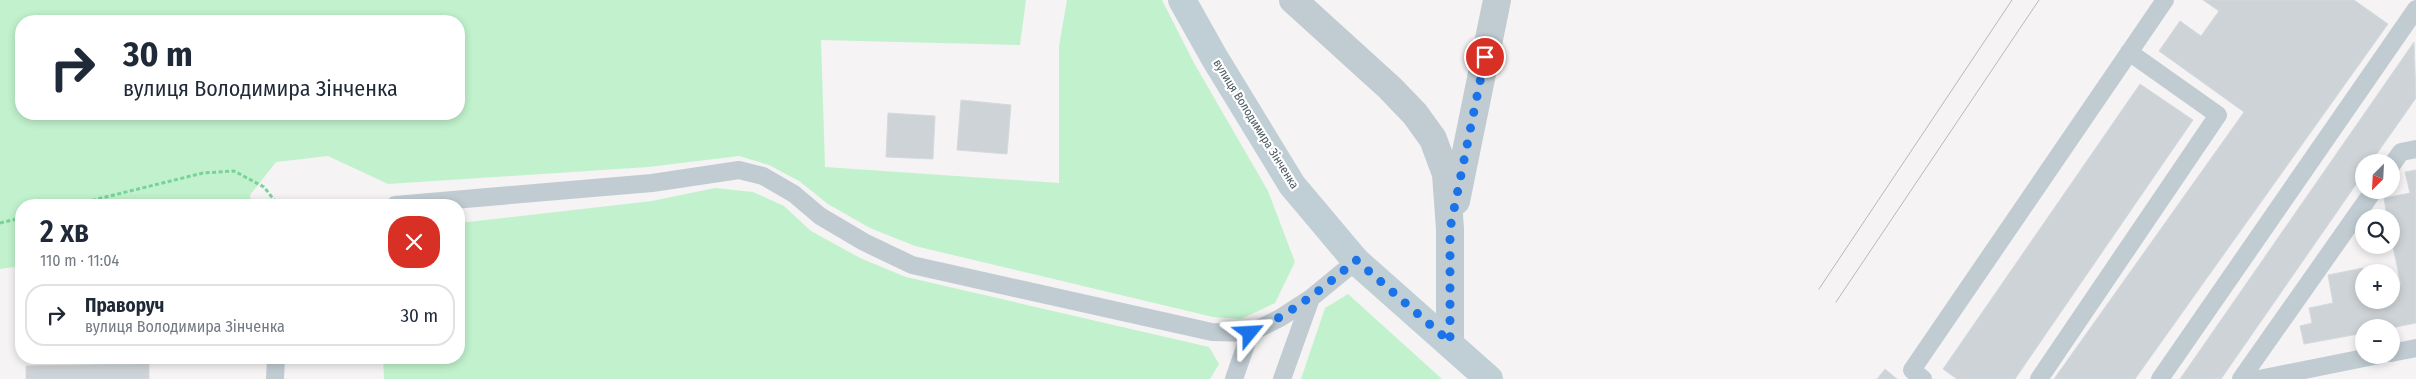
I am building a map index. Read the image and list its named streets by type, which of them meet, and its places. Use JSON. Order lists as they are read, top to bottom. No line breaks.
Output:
{"streets":{"main road":["вулиця Володимира Зінченка"]},"north":"bottom left","page":{"turn":["30 m","вулиця Володимира Зінченка"],"map_buttons":["+","−"],"heading":["2 хв","110 m · 11:04"],"list":[{"name":"Праворуч","note":"вулиця Володимира Зінченка","value":"30 m"}]}}
